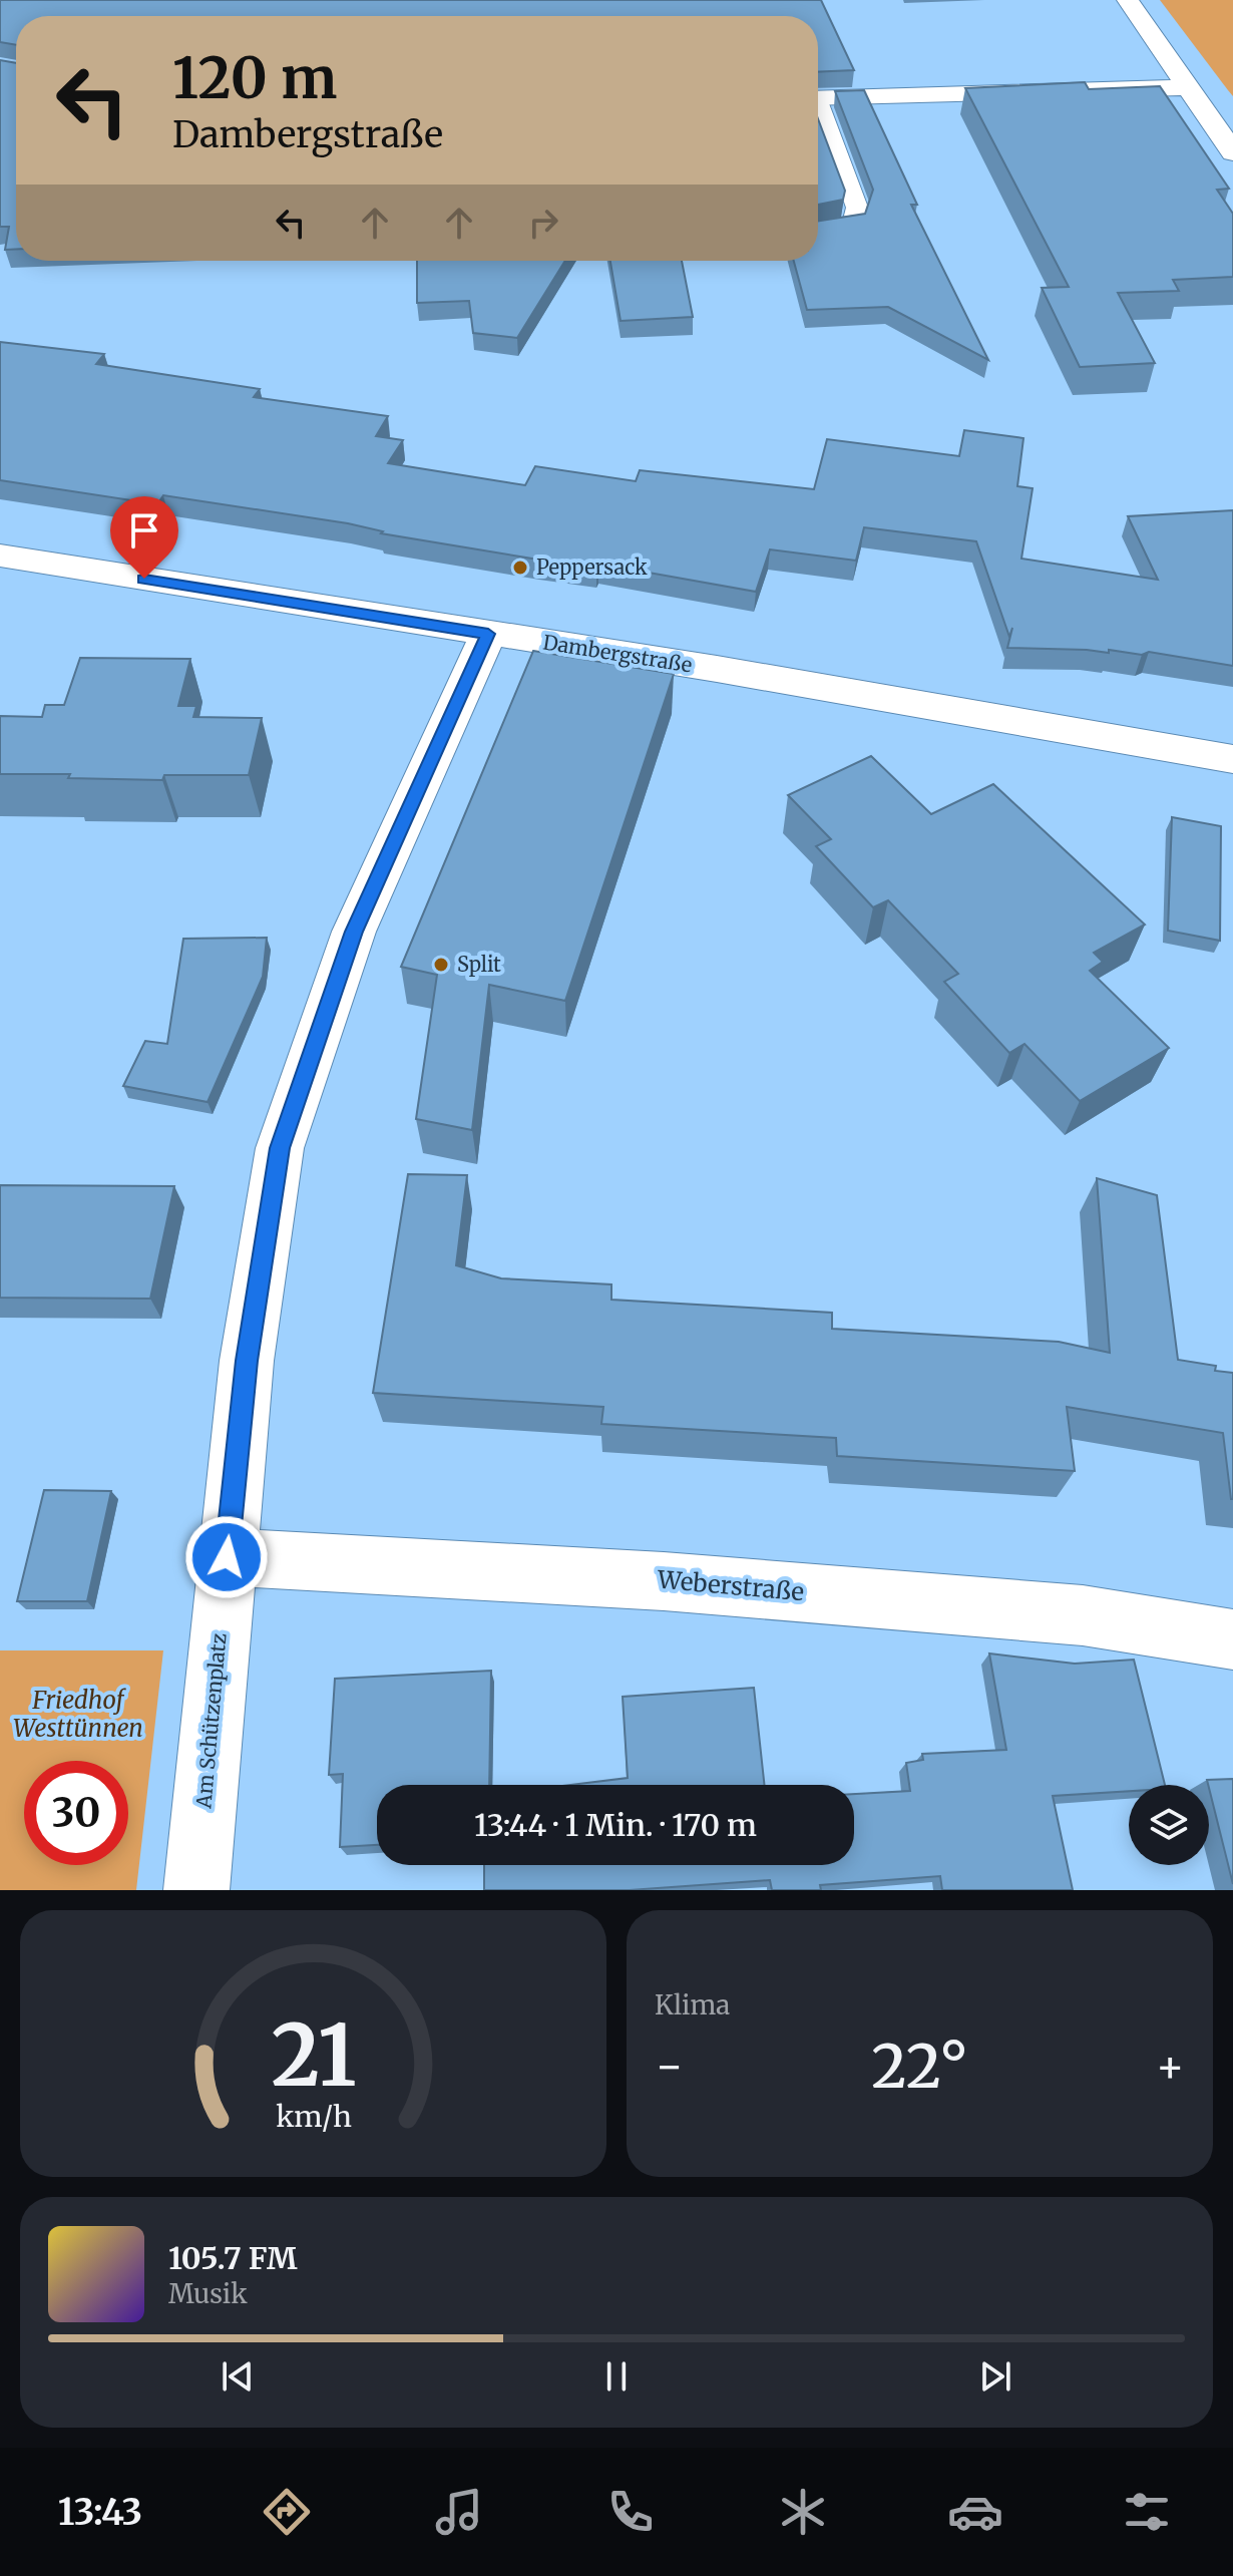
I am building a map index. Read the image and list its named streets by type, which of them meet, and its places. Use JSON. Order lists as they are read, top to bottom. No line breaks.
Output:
{"streets":{"street":["Dambergstraße","Weberstraße","Am Schützenplatz"]},"crossings":[["Dambergstraße","Am Schützenplatz"],["Weberstraße","Am Schützenplatz"]],"parks":["Friedhof Westtünnen"],"places":["Peppersack","Split"],"page":{"turn":["120 m","Dambergstraße"],"limit":"30","trip":"13:44 · 1 Min. · 170 m","tile":"Klima","heat":["−","22°","+"],"song":["105.7 FM","Musik"],"tabs":"13:43","gauge":["21","km/h"]}}
